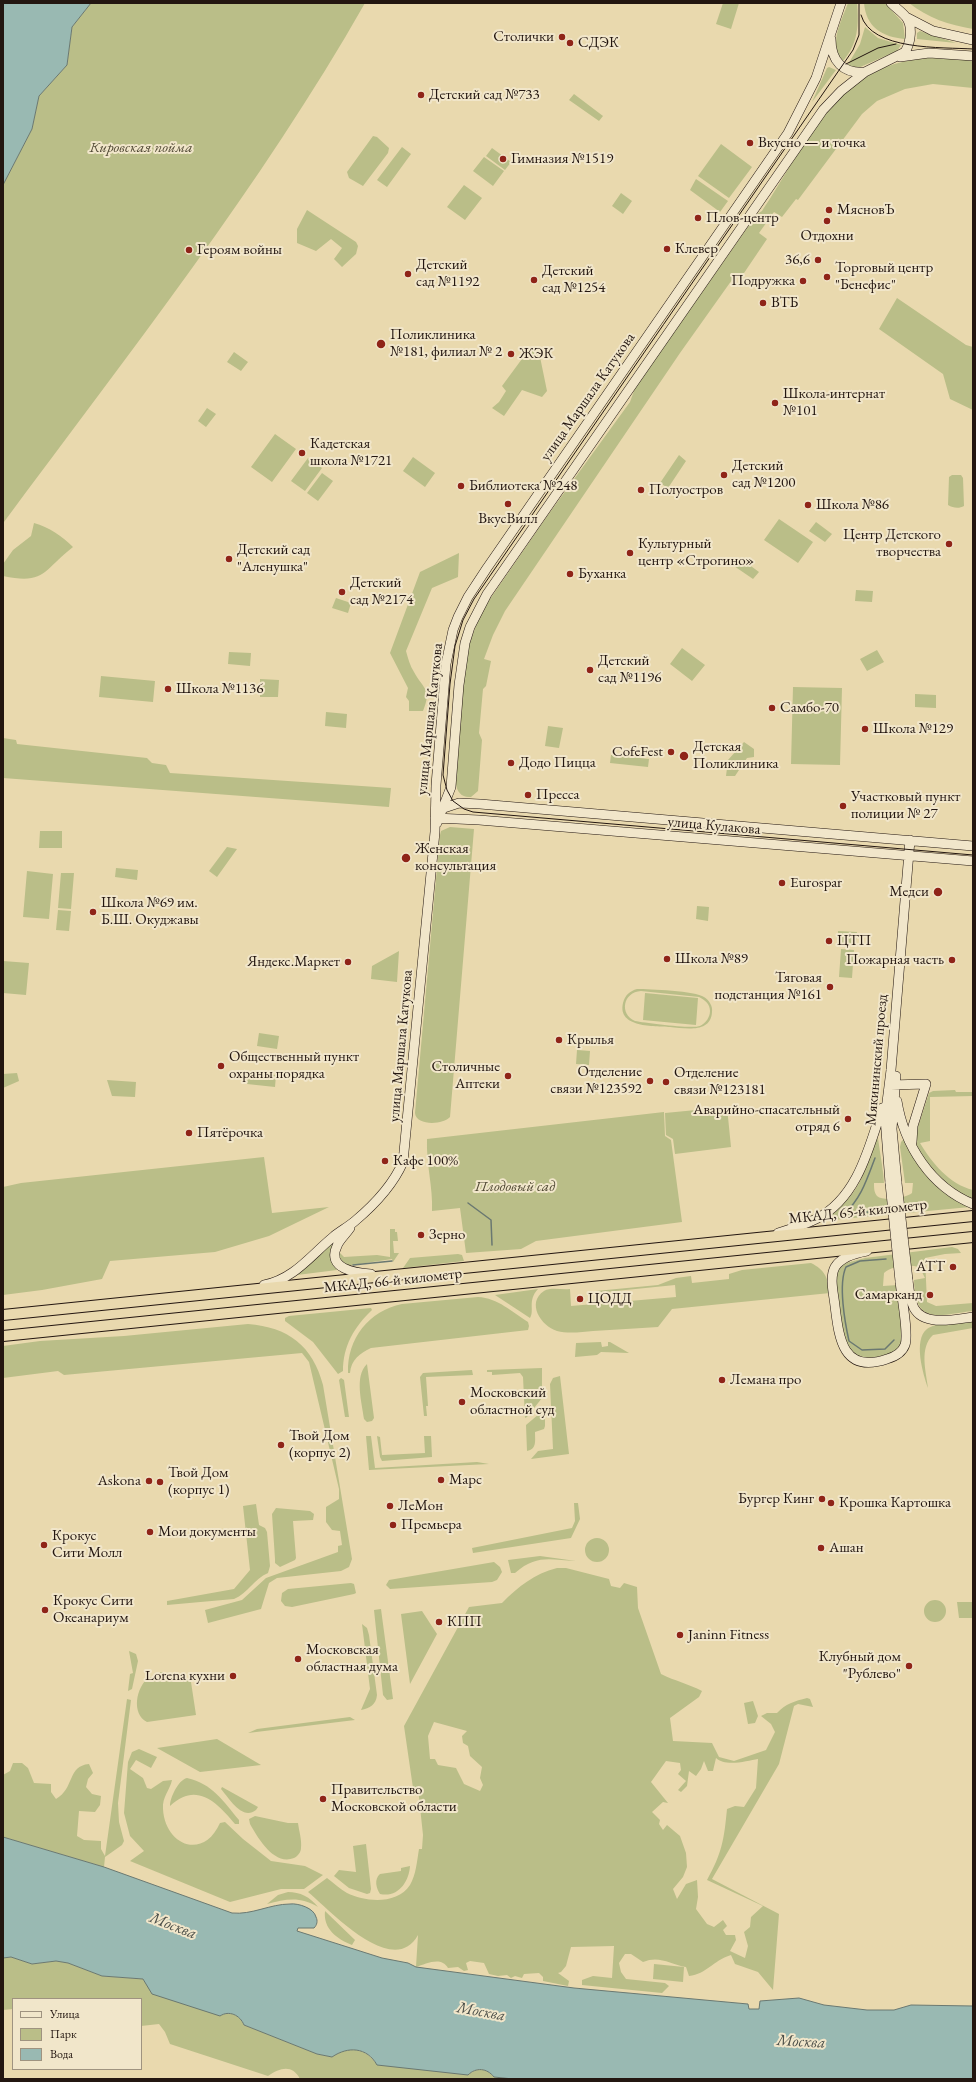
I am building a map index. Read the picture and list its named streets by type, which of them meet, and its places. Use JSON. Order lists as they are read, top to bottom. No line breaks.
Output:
{"streets":{"highway":["МКАД, 65-й километр","МКАД, 66-й километр"],"main road":["улица Маршала Катукова","улица Кулакова","Мякининский проезд"]},"crossings":[["улица Маршала Катукова","улица Кулакова"],["улица Маршала Катукова","МКАД, 66-й километр"],["улица Кулакова","Мякининский проезд"],["МКАД, 65-й километр","МКАД, 66-й километр"]],"water":["Москва"],"parks":["Кировская пойма","Плодовый сад"],"places":["Столички","СДЭК","Детский сад №733","Вкусно — и точка","Гимназия №1519","МясновЪ","Плов-центр","Отдохни","Клевер","Героям войны","36,6","Детский сад №1192","Торговый центр \"Бенефис\"","Детский сад №1254","Подружка","ВТБ","Поликлиника №181, филиал № 2","ЖЭК","Школа-интернат №101","Кадетская школа №1721","Детский сад №1200","Библиотека №248","Полуостров","ВкусВилл","Школа №86","Центр Детского творчества","Культурный центр «Строгино»","Детский сад \"Аленушка\"","Буханка","Детский сад №2174","Детский сад №1196","Школа №1136","Самбо-70","Школа №129","CofeFest","Детская Поликлиника","Додо Пицца","Пресса","Участковый пункт полиции № 27","Женская консультация","Eurospar","Медси","Школа №69 им. Б.Ш. Окуджавы","ЦТП","Школа №89","Пожарная часть","Яндекс.Маркет","Тяговая подстанция №161","Крылья","Общественный пункт охраны порядка","Столичные Аптеки","Отделение связи №123592","Отделение связи №123181","Аварийно-спасательный отряд 6","Пятёрочка","Кафе 100%","Зерно","АТТ","Самарканд","ЦОДД","Лемана про","Московский областной суд","Твой Дом (корпус 2)","Марс","Askona","Твой Дом (корпус 1)","Бургер Кинг","Крошка Картошка","ЛеМон","Премьера","Мои документы","Крокус Сити Молл","Ашан","Крокус Сити Океанариум","КПП","Janinn Fitness","Московская областная дума","Клубный дом \"Рублево\"","Lorena кухни","Правительство Московской области"],"legend":["Улица","Парк","Вода"]}
